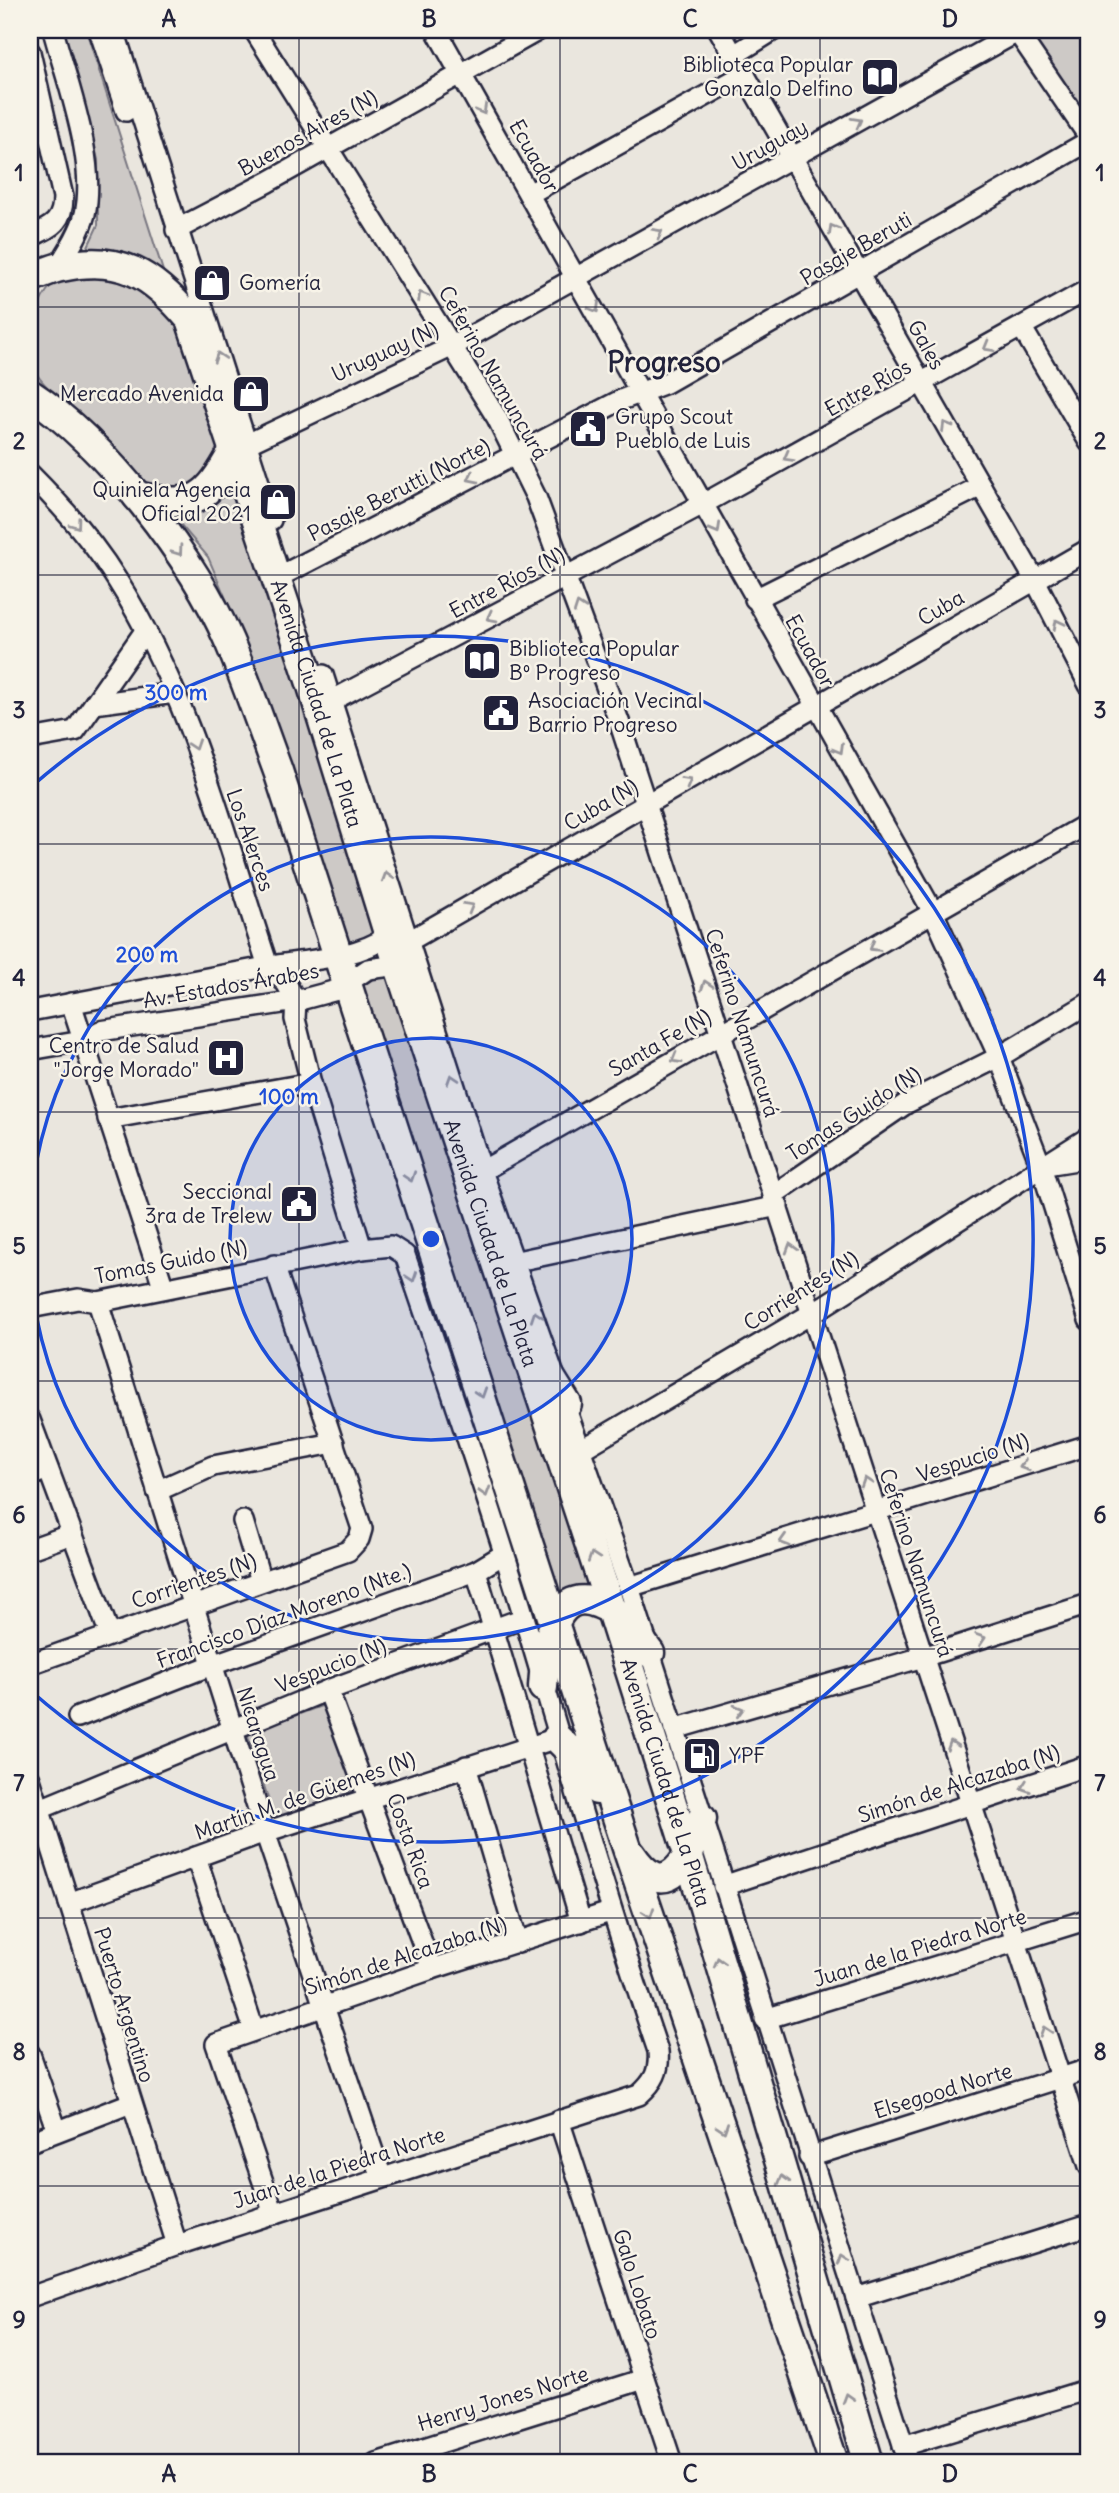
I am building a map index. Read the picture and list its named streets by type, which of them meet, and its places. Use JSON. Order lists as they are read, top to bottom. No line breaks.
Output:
{"streets":{"highway":["Avenida Ciudad de La Plata"],"street":["Buenos Aires (N)","Uruguay","Ecuador","Pasaje Beruti","Gales","Uruguay (N)","Ceferino Namuncurá","Entre Ríos","Pasaje Berutti (Norte)","Entre Ríos (N)","Cuba","Cuba (N)","Los Alerces","Av. Estados Árabes","Santa Fe (N)","Tomas Guido (N)","Corrientes (N)","Vespucio (N)","Francisco Díaz Moreno (Nte.)","Nicaragua","Simón de Alcazaba (N)","Martín M. de Güemes (N)","Costa Rica","Juan de la Piedra Norte","Puerto Argentino","Elsegood Norte","Galo Lobato","Henry Jones Norte"]},"crossings":[["Buenos Aires (N)","Ecuador"],["Buenos Aires (N)","Ceferino Namuncurá"],["Buenos Aires (N)","Avenida Ciudad de La Plata"],["Uruguay","Ecuador"],["Uruguay","Gales"],["Uruguay","Uruguay (N)"],["Ecuador","Pasaje Beruti"],["Ecuador","Uruguay (N)"],["Ecuador","Entre Ríos"],["Ecuador","Pasaje Berutti (Norte)"],["Ecuador","Entre Ríos (N)"],["Ecuador","Cuba"],["Ecuador","Cuba (N)"],["Ecuador","Santa Fe (N)"],["Ecuador","Tomas Guido (N)"],["Ecuador","Corrientes (N)"],["Pasaje Beruti","Gales"],["Pasaje Beruti","Pasaje Berutti (Norte)"],["Gales","Entre Ríos"],["Gales","Cuba"],["Uruguay (N)","Ceferino Namuncurá"],["Uruguay (N)","Avenida Ciudad de La Plata"],["Ceferino Namuncurá","Pasaje Berutti (Norte)"],["Ceferino Namuncurá","Entre Ríos (N)"],["Ceferino Namuncurá","Cuba (N)"],["Ceferino Namuncurá","Santa Fe (N)"],["Ceferino Namuncurá","Tomas Guido (N)"],["Ceferino Namuncurá","Corrientes (N)"],["Ceferino Namuncurá","Vespucio (N)"],["Ceferino Namuncurá","Simón de Alcazaba (N)"],["Ceferino Namuncurá","Juan de la Piedra Norte"],["Ceferino Namuncurá","Elsegood Norte"],["Entre Ríos","Entre Ríos (N)"],["Pasaje Berutti (Norte)","Avenida Ciudad de La Plata"],["Entre Ríos (N)","Avenida Ciudad de La Plata"],["Cuba","Cuba (N)"],["Avenida Ciudad de La Plata","Cuba (N)"],["Avenida Ciudad de La Plata","Av. Estados Árabes"],["Avenida Ciudad de La Plata","Santa Fe (N)"],["Avenida Ciudad de La Plata","Tomas Guido (N)"],["Avenida Ciudad de La Plata","Corrientes (N)"],["Avenida Ciudad de La Plata","Vespucio (N)"],["Avenida Ciudad de La Plata","Simón de Alcazaba (N)"],["Avenida Ciudad de La Plata","Juan de la Piedra Norte"],["Avenida Ciudad de La Plata","Elsegood Norte"],["Cuba (N)","Av. Estados Árabes"],["Los Alerces","Av. Estados Árabes"],["Tomas Guido (N)","Nicaragua"],["Corrientes (N)","Nicaragua"],["Vespucio (N)","Nicaragua"],["Vespucio (N)","Costa Rica"],["Vespucio (N)","Puerto Argentino"],["Francisco Díaz Moreno (Nte.)","Nicaragua"],["Nicaragua","Simón de Alcazaba (N)"],["Nicaragua","Martín M. de Güemes (N)"],["Nicaragua","Juan de la Piedra Norte"],["Simón de Alcazaba (N)","Costa Rica"],["Simón de Alcazaba (N)","Juan de la Piedra Norte"],["Martín M. de Güemes (N)","Costa Rica"],["Martín M. de Güemes (N)","Puerto Argentino"],["Juan de la Piedra Norte","Puerto Argentino"],["Juan de la Piedra Norte","Galo Lobato"],["Galo Lobato","Henry Jones Norte"]],"one_way":["Ecuador","Ceferino Namuncurá","Pasaje Berutti (Norte)","Entre Ríos (N)","Cuba (N)","Los Alerces","Santa Fe (N)"],"districts":["Progreso"],"places":{"library":["Biblioteca Popular Gonzalo Delfino","Biblioteca Popular Bº Progreso"],"shop":["Gomería","Mercado Avenida","Quiniela Agencia Oficial 2021"],"public building":["Grupo Scout Pueblo de Luis","Asociación Vecinal Barrio Progreso","Seccional 3ra de Trelew"],"hospital":["Centro de Salud \"Jorge Morado\""],"fuel station":["YPF"]},"grid":{"columns":["A","B","C","D"],"rows":["1","2","3","4","5","6","7","8","9"]},"rings":["300 m","200 m","100 m"]}
